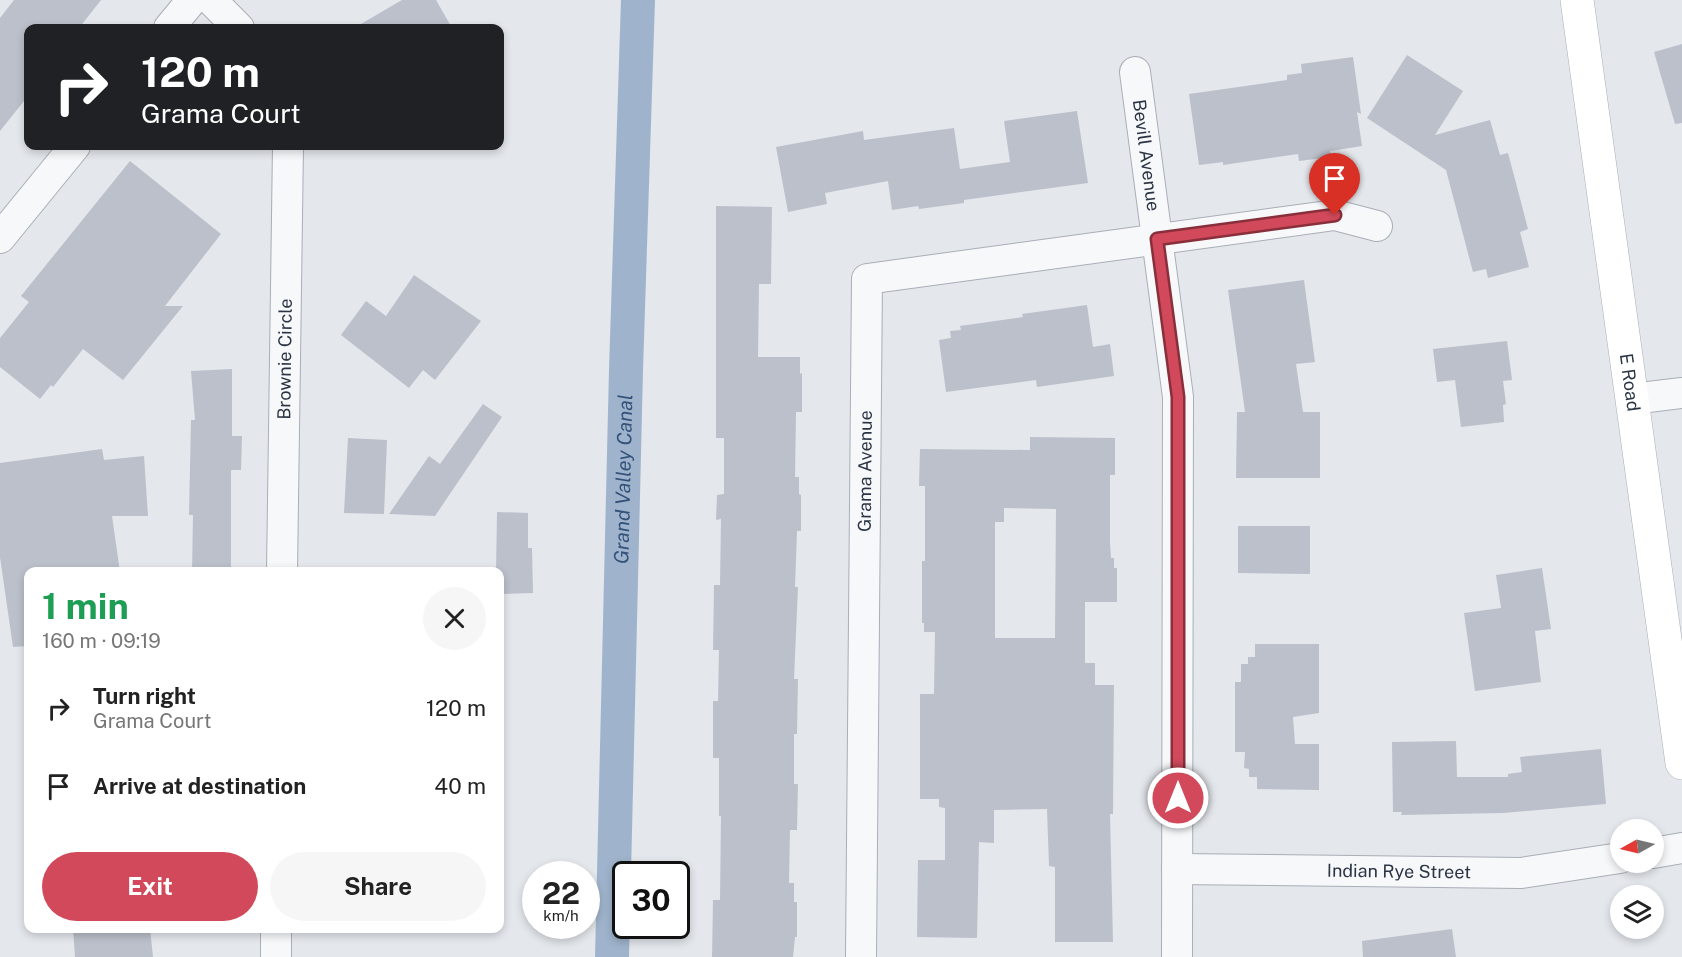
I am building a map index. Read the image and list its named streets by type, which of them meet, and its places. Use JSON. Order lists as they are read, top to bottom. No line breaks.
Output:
{"streets":{"street":["Bevill Avenue","Brownie Circle","E Road","Grama Avenue","Indian Rye Street"]},"crossings":[["Bevill Avenue","Grama Avenue"],["Bevill Avenue","Indian Rye Street"]],"water":["Grand Valley Canal"],"north":"left","page":{"turn":["120 m","Grama Court"],"heading":["1 min","160 m · 09:19"],"list":[{"name":"Turn right","note":"Grama Court","value":"120 m"},{"name":"Arrive at destination","value":"40 m"}],"buttons":["Exit","Share"],"speed":"22 km/h","limit":"30"}}
